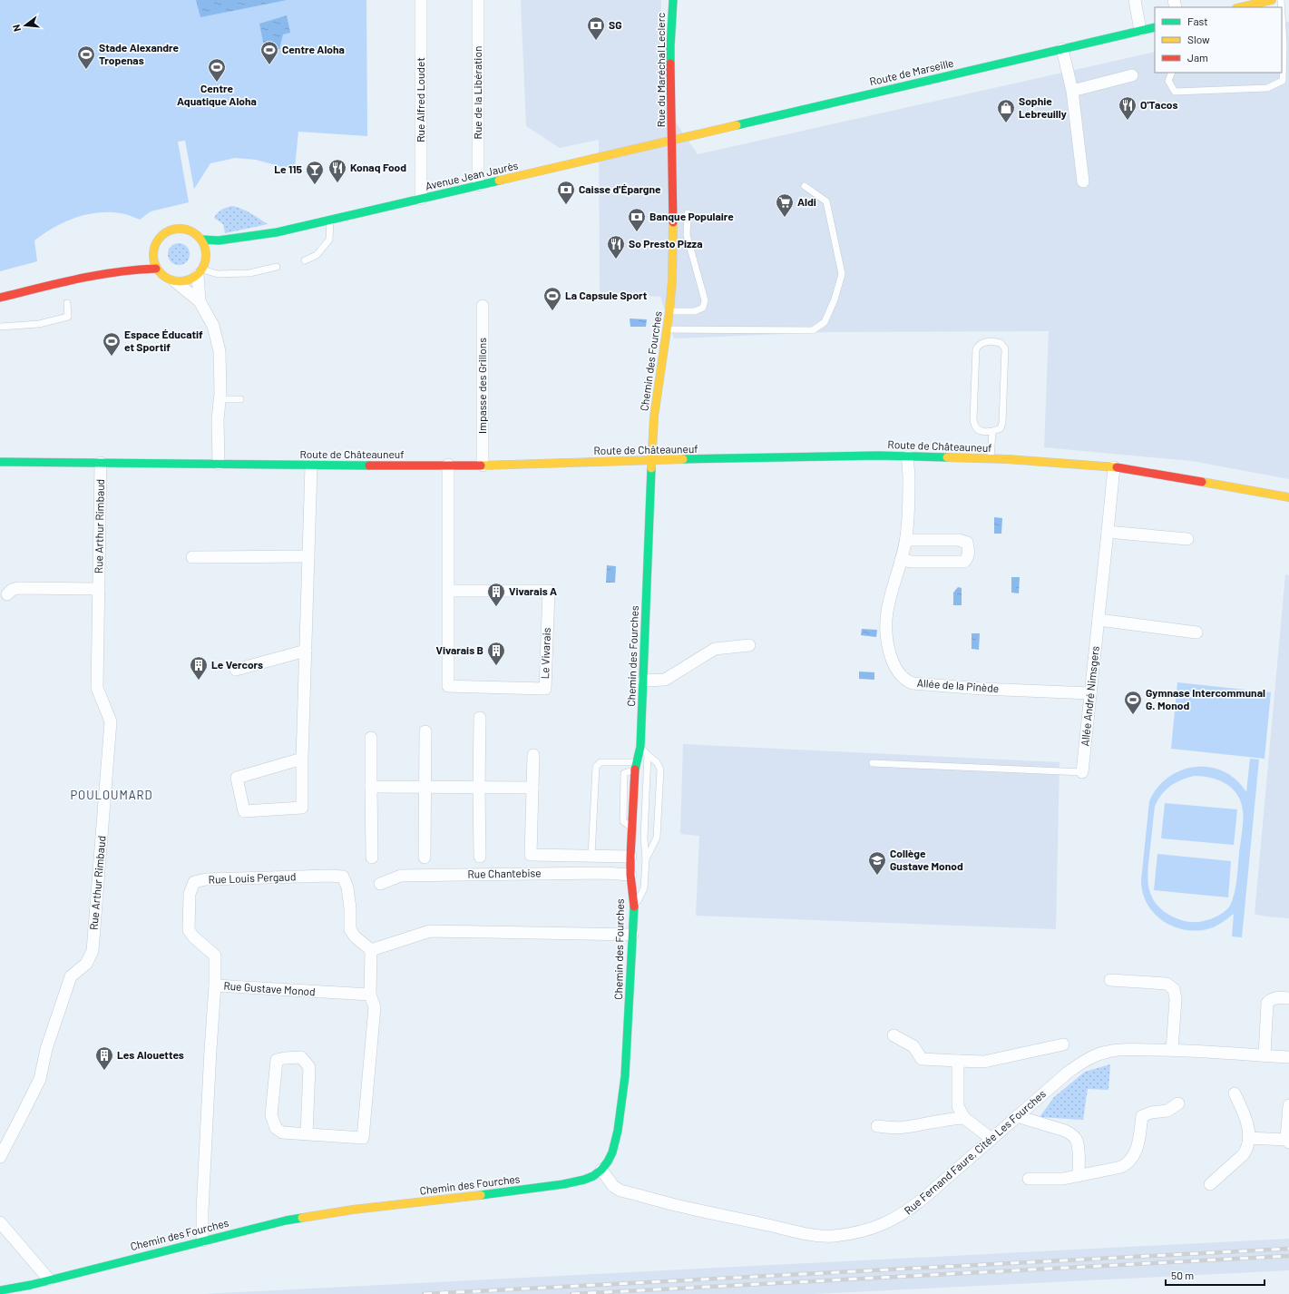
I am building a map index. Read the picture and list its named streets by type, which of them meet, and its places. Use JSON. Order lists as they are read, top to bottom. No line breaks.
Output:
{"streets":{"main road":["Rue du Maréchal Leclerc","Route de Marseille","Avenue Jean Jaurès","Chemin des Fourches","Route de Châteauneuf"],"street":["Rue de la Libération","Rue Alfred Loudet","Impasse des Grillons","Rue Arthur Rimbaud","Le Vivarais","Allée de la Pinède","Allée André Nimsgers","Rue Chantebise","Rue Louis Pergaud","Rue Gustave Monod","Rue Fernand Faure, Citée Les Fourches"]},"crossings":[["Rue du Maréchal Leclerc","Route de Marseille"],["Rue du Maréchal Leclerc","Avenue Jean Jaurès"],["Rue du Maréchal Leclerc","Chemin des Fourches"],["Route de Marseille","Avenue Jean Jaurès"],["Route de Marseille","Chemin des Fourches"],["Rue de la Libération","Avenue Jean Jaurès"],["Rue Alfred Loudet","Avenue Jean Jaurès"],["Avenue Jean Jaurès","Chemin des Fourches"],["Chemin des Fourches","Route de Châteauneuf"],["Chemin des Fourches","Rue Chantebise"],["Chemin des Fourches","Rue Gustave Monod"],["Chemin des Fourches","Rue Fernand Faure, Citée Les Fourches"],["Impasse des Grillons","Route de Châteauneuf"],["Route de Châteauneuf","Rue Arthur Rimbaud"],["Route de Châteauneuf","Le Vivarais"],["Route de Châteauneuf","Allée de la Pinède"],["Route de Châteauneuf","Allée André Nimsgers"],["Allée de la Pinède","Allée André Nimsgers"],["Rue Louis Pergaud","Rue Gustave Monod"]],"districts":["POULOUMARD"],"places":{"bank":["SG","Caisse d'Épargne","Banque Populaire"],"sports":["Centre Aloha","Stade Alexandre Tropenas","Centre Aquatique Aloha","La Capsule Sport","Espace Éducatif et Sportif","Gymnase Intercommunal G. Monod"],"restaurant":["O'Tacos","Konaq Food","So Presto Pizza"],"shop":["Sophie Lebreuilly"],"bar":["Le 115"],"supermarket":["Aldi"],"building":["Vivarais A","Vivarais B","Le Vercors","Les Alouettes"],"school or university":["Collège Gustave Monod"]},"legend":["Fast","Slow","Jam"],"scale_bar":"50 m","north":"left"}
